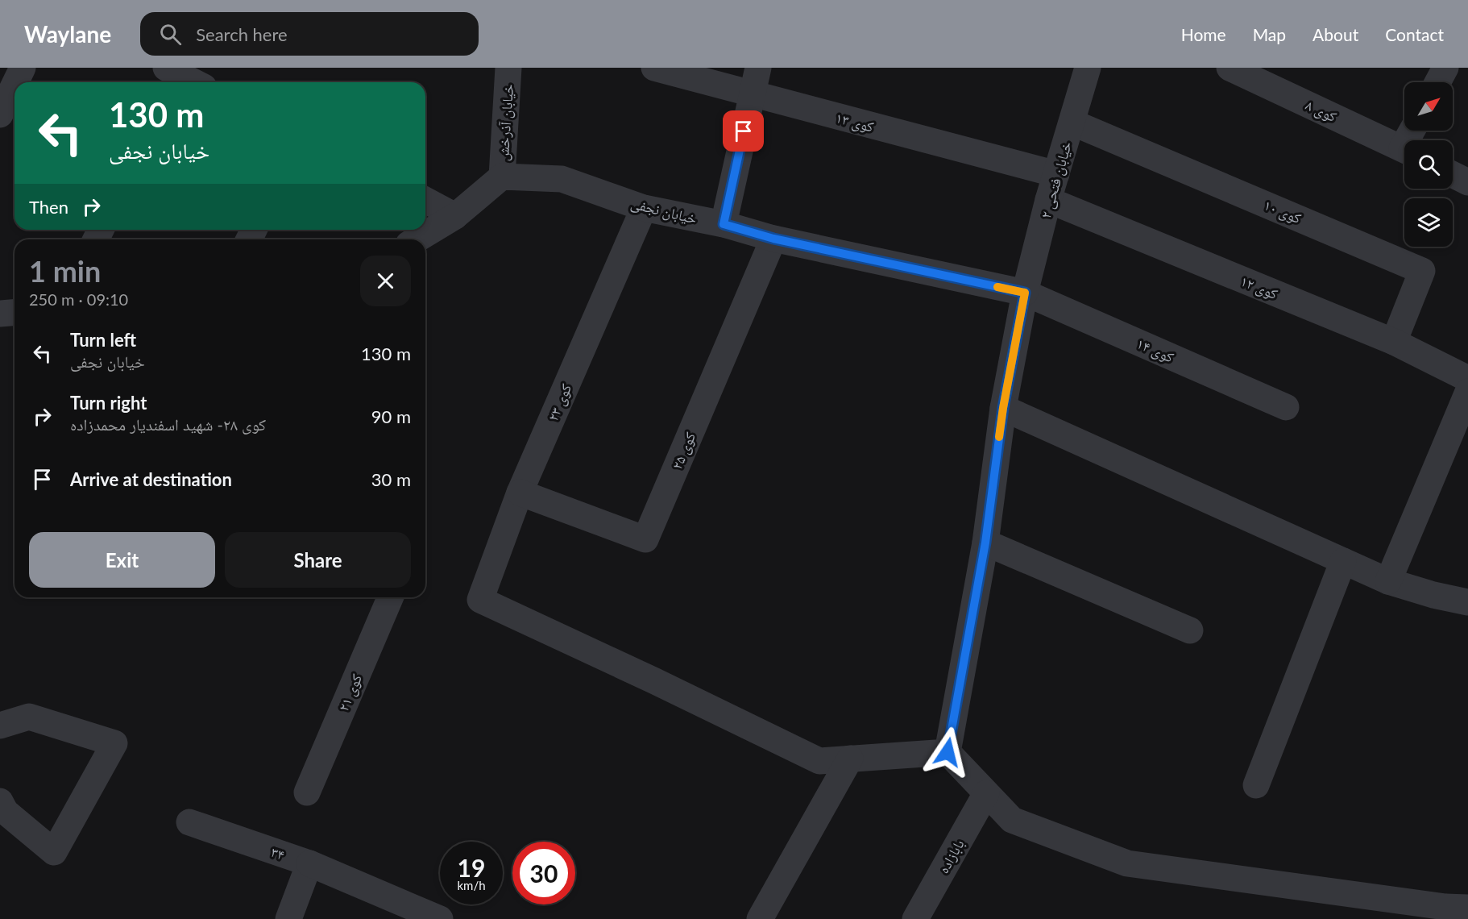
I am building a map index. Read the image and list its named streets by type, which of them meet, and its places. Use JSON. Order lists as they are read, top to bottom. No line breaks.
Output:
{"streets":{"street":["کوی ۸","کوی ۱۳","خیابان آذرخش","خیابان فتحی ۲","خیابان نجفی","کوی ۱۰","کوی ۱۲","کوی ۱۴","کوی ۲۳","کوی ۲۵","کوی ۲۱","۳۴","بابازاده"]},"crossings":[["کوی ۱۳","خیابان فتحی ۲"],["خیابان آذرخش","خیابان نجفی"],["خیابان فتحی ۲","خیابان نجفی"],["خیابان فتحی ۲","کوی ۱۰"],["خیابان فتحی ۲","کوی ۱۲"],["خیابان فتحی ۲","کوی ۱۴"],["خیابان نجفی","کوی ۱۴"],["خیابان نجفی","کوی ۲۳"],["خیابان نجفی","کوی ۲۵"],["کوی ۱۰","کوی ۱۲"],["کوی ۲۳","کوی ۲۵"]],"north":"top right","page":{"header":"Waylane","search":"Search here","nav":["Home","Map","About","Contact"],"turn":["130 m","خیابان نجفی"],"then":"Then","heading":["1 min","250 m · 09:10"],"list":[{"name":"Turn left","note":"خیابان نجفی","value":"130 m"},{"name":"Turn right","note":"کوی ۲۸- شهید اسفندیار محمدزاده","value":"90 m"},{"name":"Arrive at destination","value":"30 m"}],"buttons":["Exit","Share"],"speed":"19 km/h","limit":"30"}}
